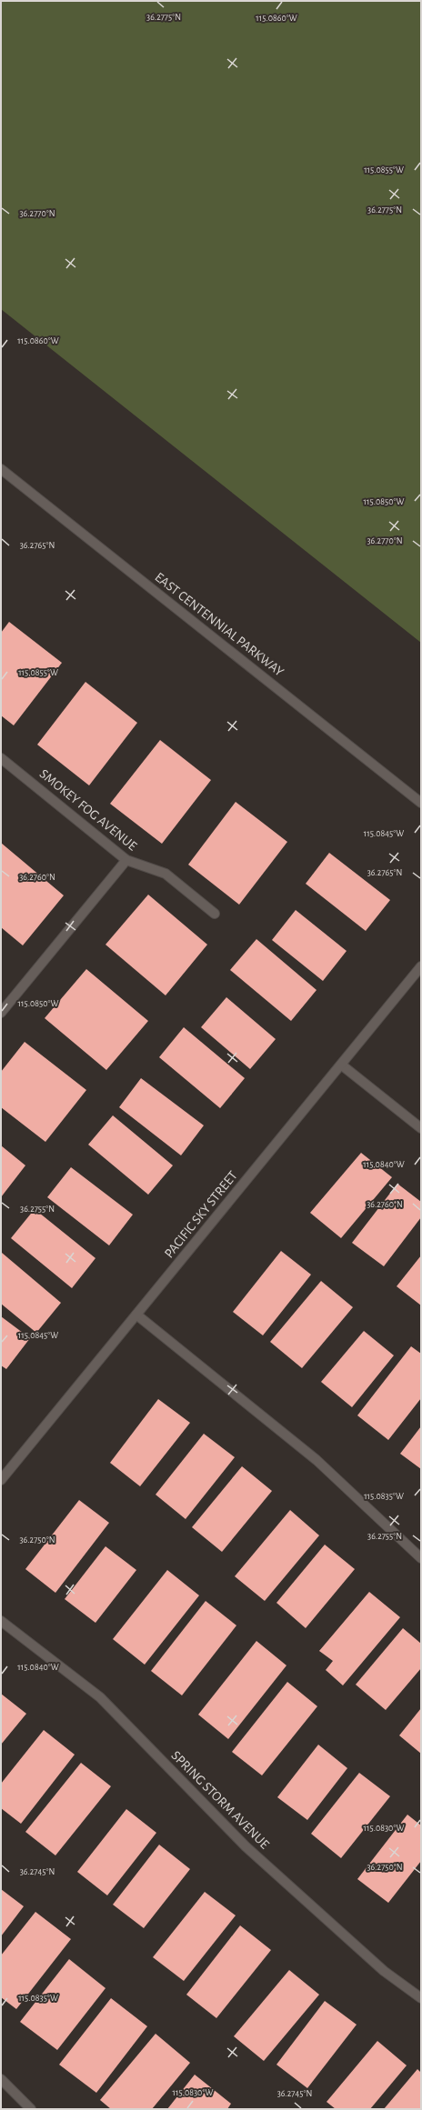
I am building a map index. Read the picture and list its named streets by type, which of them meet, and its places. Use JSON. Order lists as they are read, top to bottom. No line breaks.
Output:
{"streets":{"street":["EAST CENTENNIAL PARKWAY","SMOKEY FOG AVENUE","PACIFIC SKY STREET","SPRING STORM AVENUE"]},"coordinates":["36.2775°N","115.0860°W","115.0855°W","36.2770°N","115.0850°W","36.2765°N","115.0845°W","36.2760°N","115.0840°W","36.2755°N","115.0835°W","36.2750°N","115.0830°W","36.2745°N"]}
